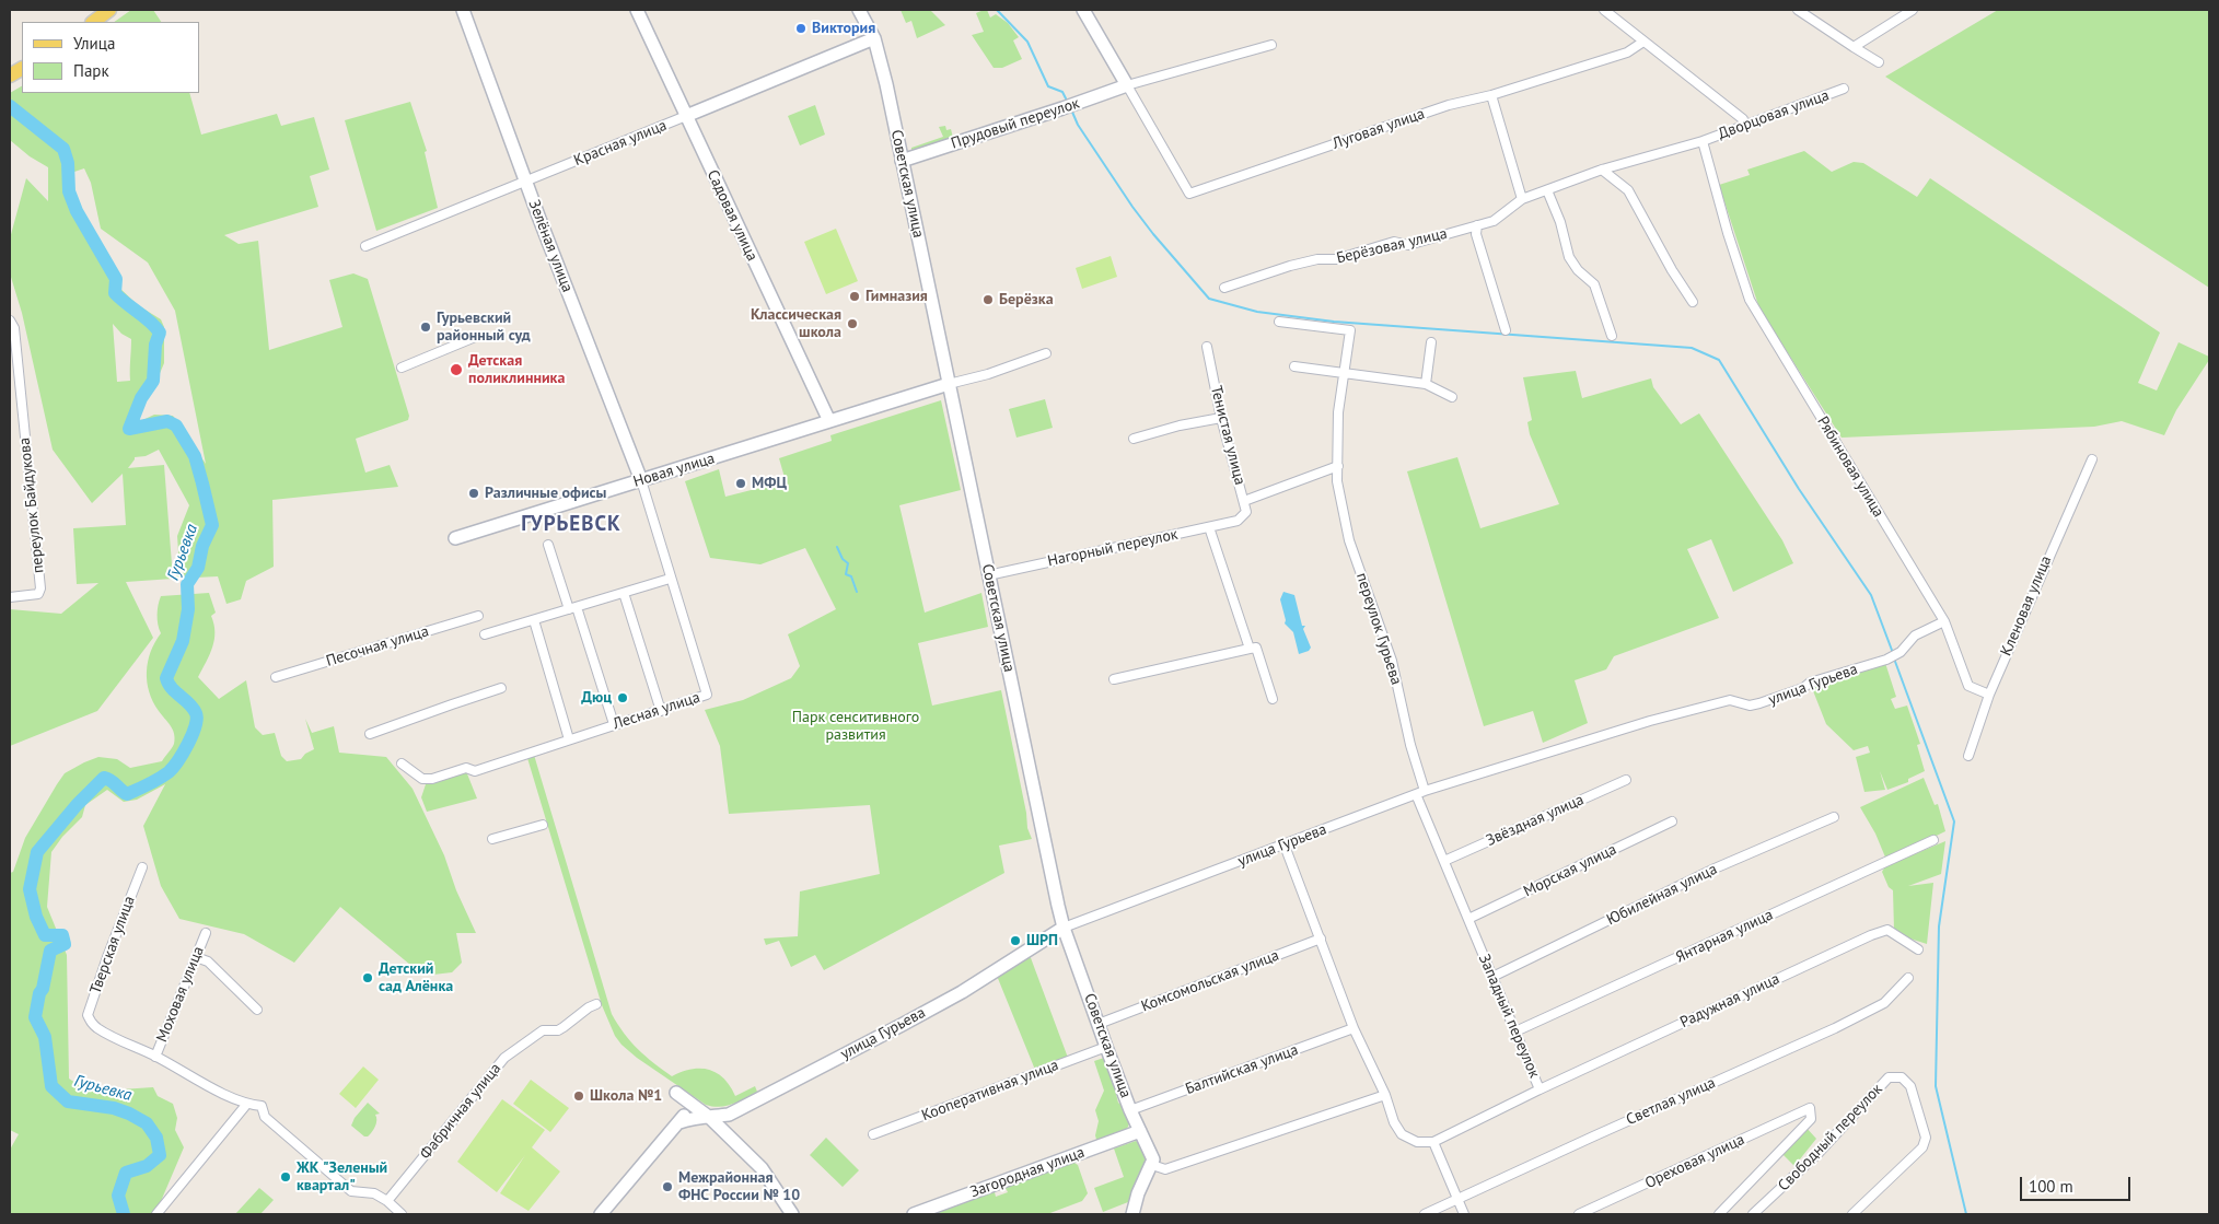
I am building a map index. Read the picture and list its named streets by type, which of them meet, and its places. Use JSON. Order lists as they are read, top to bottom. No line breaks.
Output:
{"streets":{"street":["Дворцовая улица","Прудовый переулок","Луговая улица","Красная улица","Советская улица","Садовая улица","Зелёная улица","Берёзовая улица","Тенистая улица","Рябиновая улица","Новая улица","переулок Байдукова","Нагорный переулок","Кленовая улица","переулок Гурьева","Песочная улица","улица Гурьева","Лесная улица","Звёздная улица","Морская улица","Юбилейная улица","Янтарная улица","Тверская улица","Комсомольская улица","Моховая улица","Радужная улица","Западный переулок","Балтийская улица","Кооперативная улица","Светлая улица","Фабричная улица","Свободный переулок","Ореховая улица","Загородная улица"]},"crossings":[["Дворцовая улица","Берёзовая улица"],["Дворцовая улица","Рябиновая улица"],["Прудовый переулок","Луговая улица"],["Прудовый переулок","Советская улица"],["Красная улица","Советская улица"],["Красная улица","Садовая улица"],["Красная улица","Зелёная улица"],["Советская улица","Новая улица"],["Советская улица","Нагорный переулок"],["Советская улица","улица Гурьева"],["Советская улица","Комсомольская улица"],["Советская улица","Балтийская улица"],["Советская улица","Кооперативная улица"],["Советская улица","Загородная улица"],["Садовая улица","Новая улица"],["Зелёная улица","Новая улица"],["Зелёная улица","Лесная улица"],["Тенистая улица","Нагорный переулок"],["Рябиновая улица","Кленовая улица"],["Рябиновая улица","улица Гурьева"],["Новая улица","Лесная улица"],["переулок Гурьева","улица Гурьева"],["переулок Гурьева","Западный переулок"],["улица Гурьева","Западный переулок"],["Звёздная улица","Западный переулок"],["Морская улица","Западный переулок"],["Юбилейная улица","Западный переулок"],["Янтарная улица","Западный переулок"],["Тверская улица","Моховая улица"],["Радужная улица","Западный переулок"]],"districts":["ГУРЬЕВСК"],"water":["Гурьевка"],"parks":["Парк сенситивного развития"],"places":["Виктория","Гимназия","Берёзка","Классическая школа","Гурьевский районный суд","Детская поликлинника","МФЦ","Различные офисы","Дюц","ШРП","Детский сад Алёнка","Школа №1","ЖК \"Зеленый квартал\"","Межрайонная ФНС России № 10"],"legend":["Улица","Парк"],"scale_bar":"100 m"}
